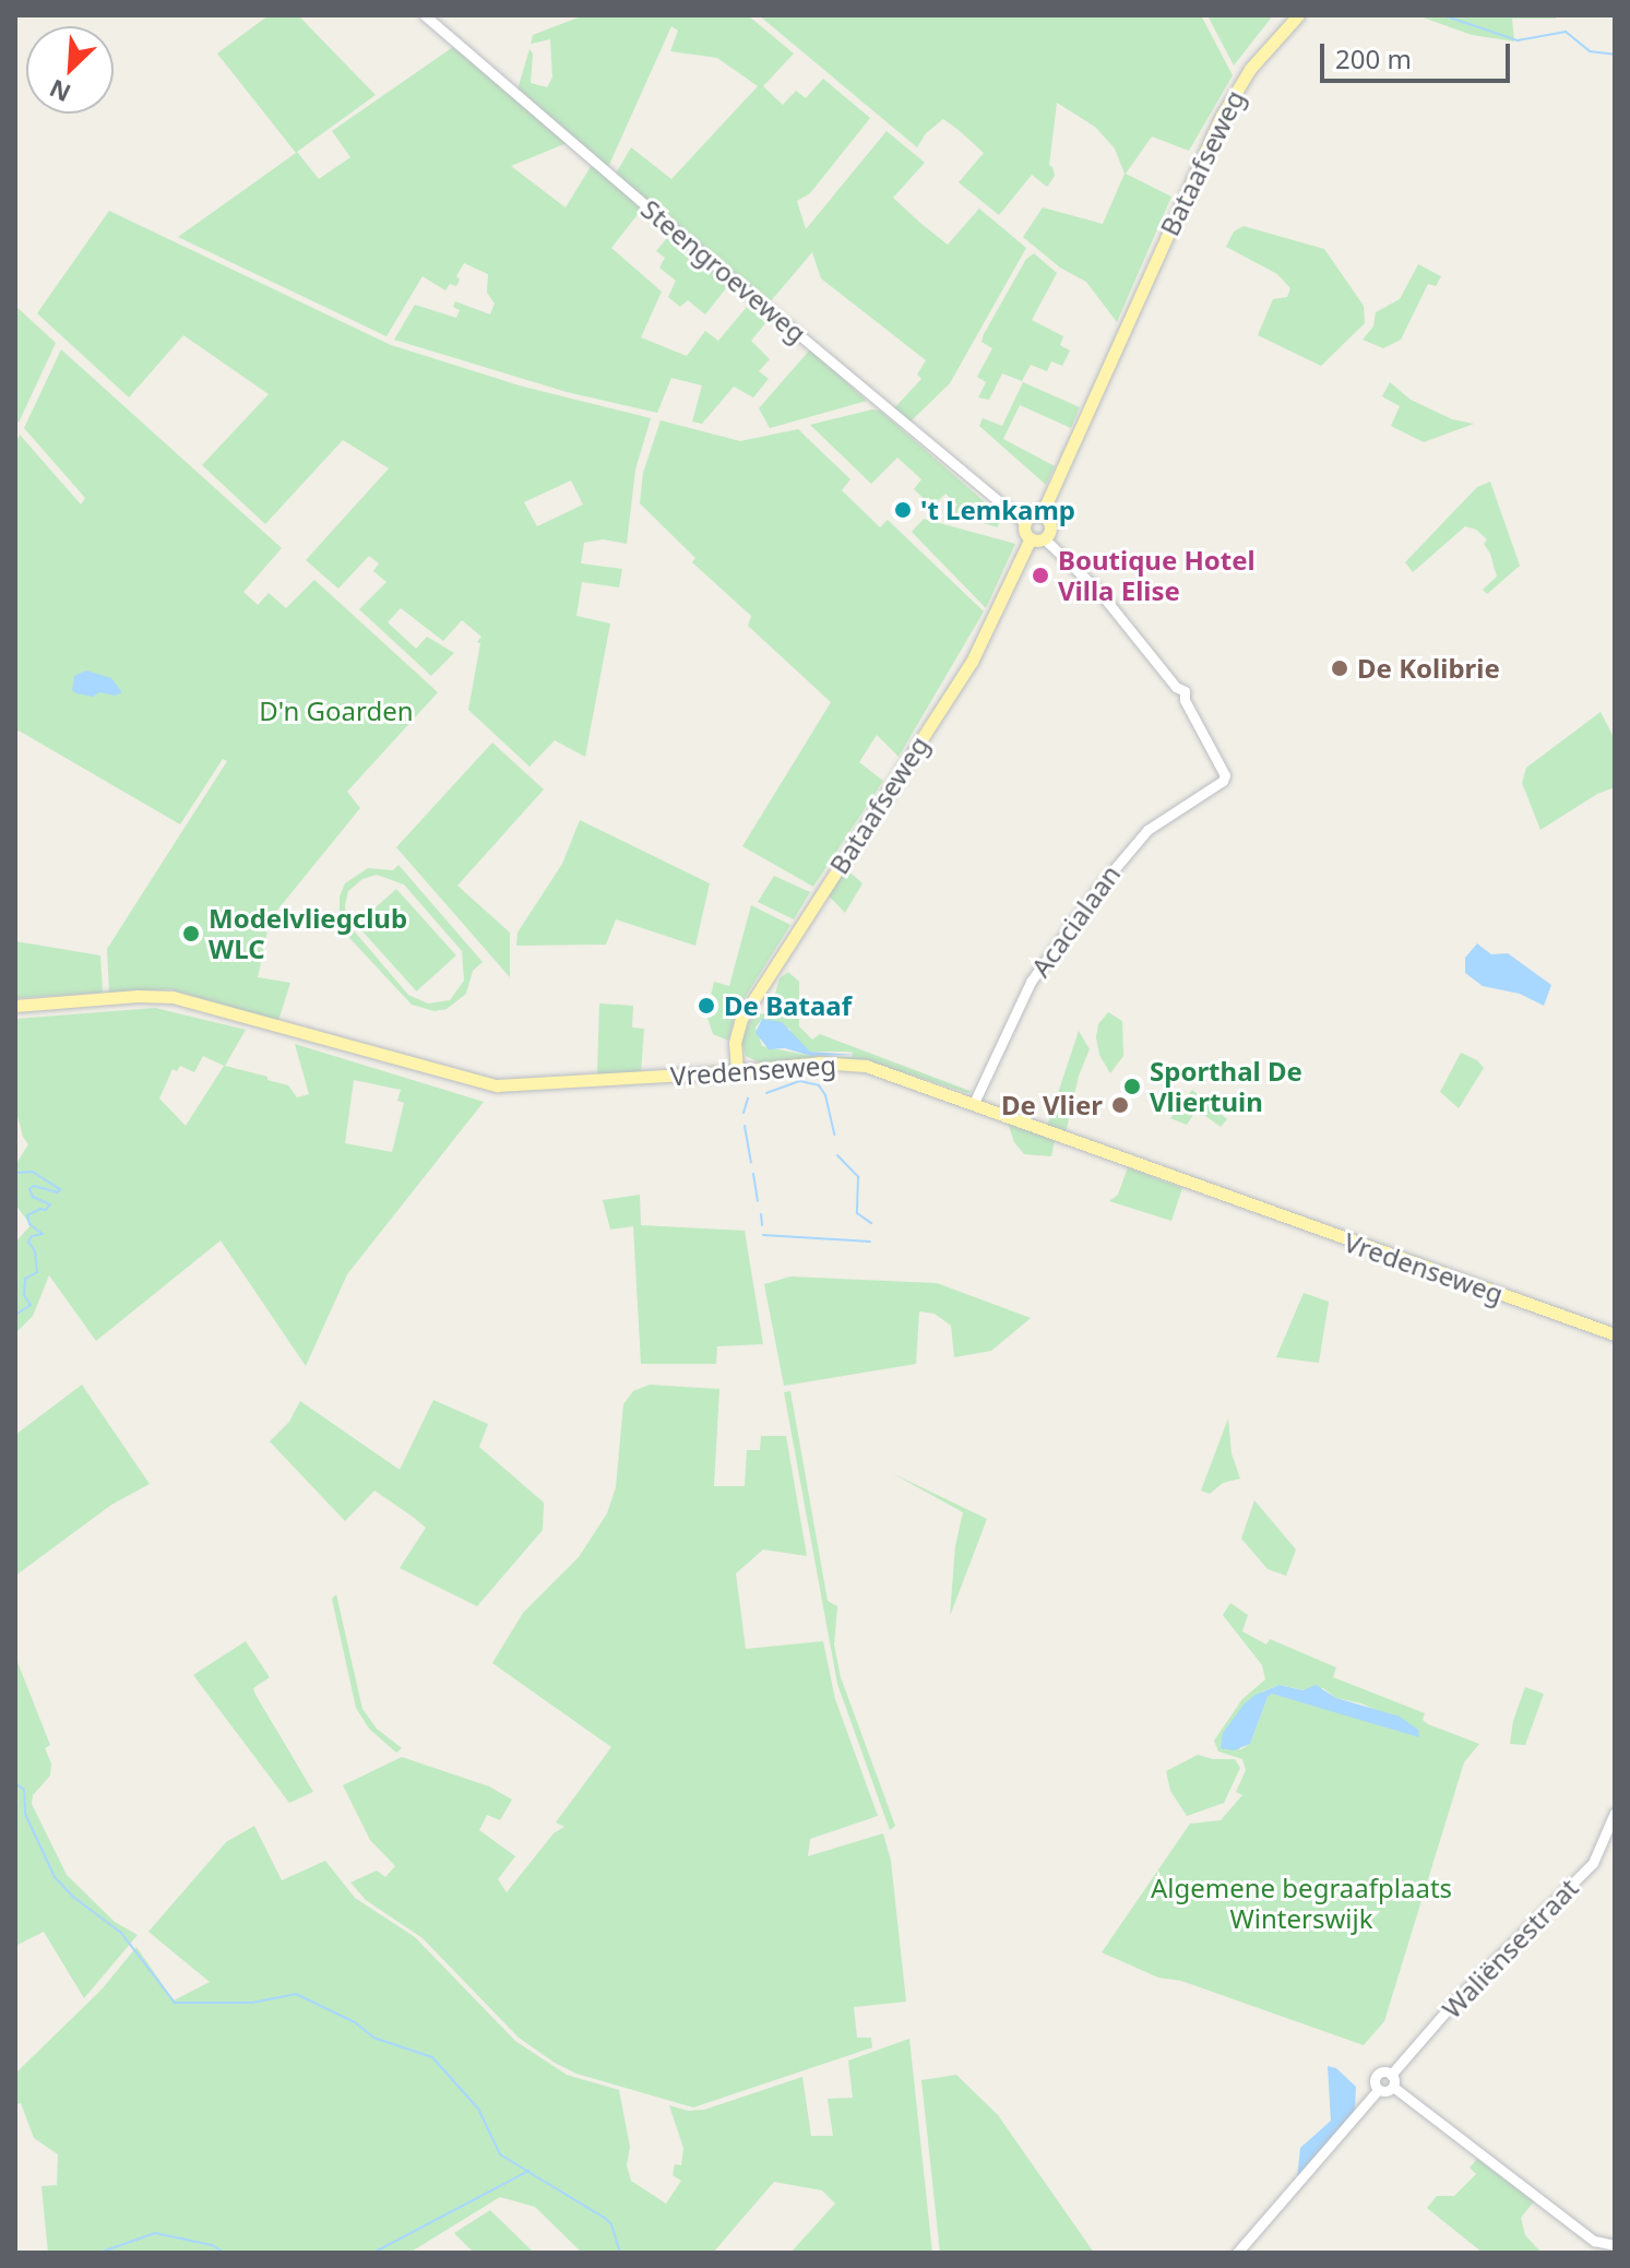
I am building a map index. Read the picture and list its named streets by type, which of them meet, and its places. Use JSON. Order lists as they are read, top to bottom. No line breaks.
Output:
{"streets":{"main road":["Bataafseweg","Vredenseweg"],"street":["Steengroeveweg","Acacialaan","Waliënsestraat"]},"crossings":[["Bataafseweg","Acacialaan"],["Bataafseweg","Vredenseweg"],["Acacialaan","Vredenseweg"]],"parks":["D'n Goarden","Algemene begraafplaats Winterswijk"],"places":["'t Lemkamp","Boutique Hotel Villa Elise","De Kolibrie","Modelvliegclub WLC","De Bataaf","Sporthal De Vliertuin","De Vlier"],"scale_bar":"200 m","north":"bottom left"}
